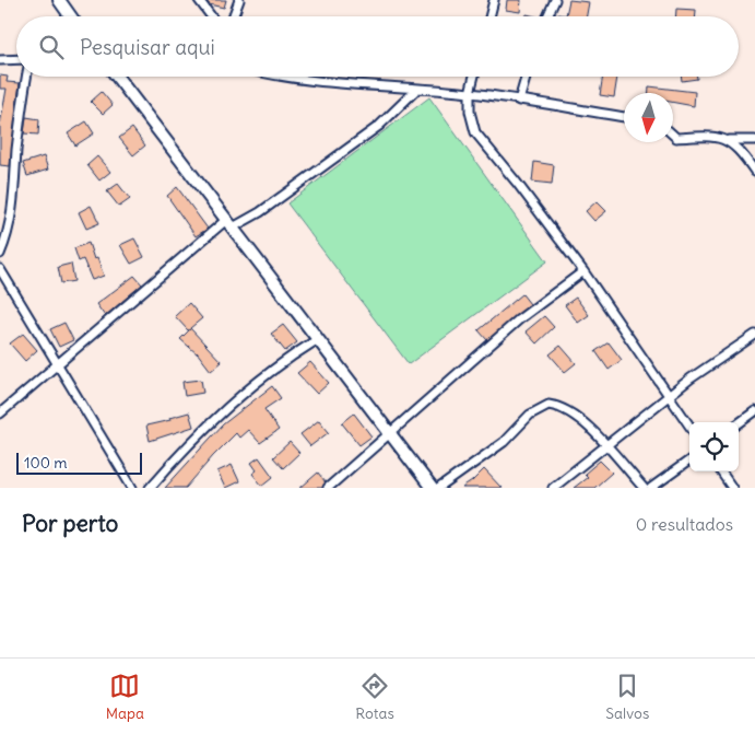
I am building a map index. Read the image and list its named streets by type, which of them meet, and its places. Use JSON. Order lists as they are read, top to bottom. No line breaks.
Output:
{"scale_bar":"100 m","north":"bottom","page":{"search":"Pesquisar aqui","scale":"100 m","heading":["Por perto","0 resultados"],"nav":["Mapa","Rotas","Salvos"]}}
